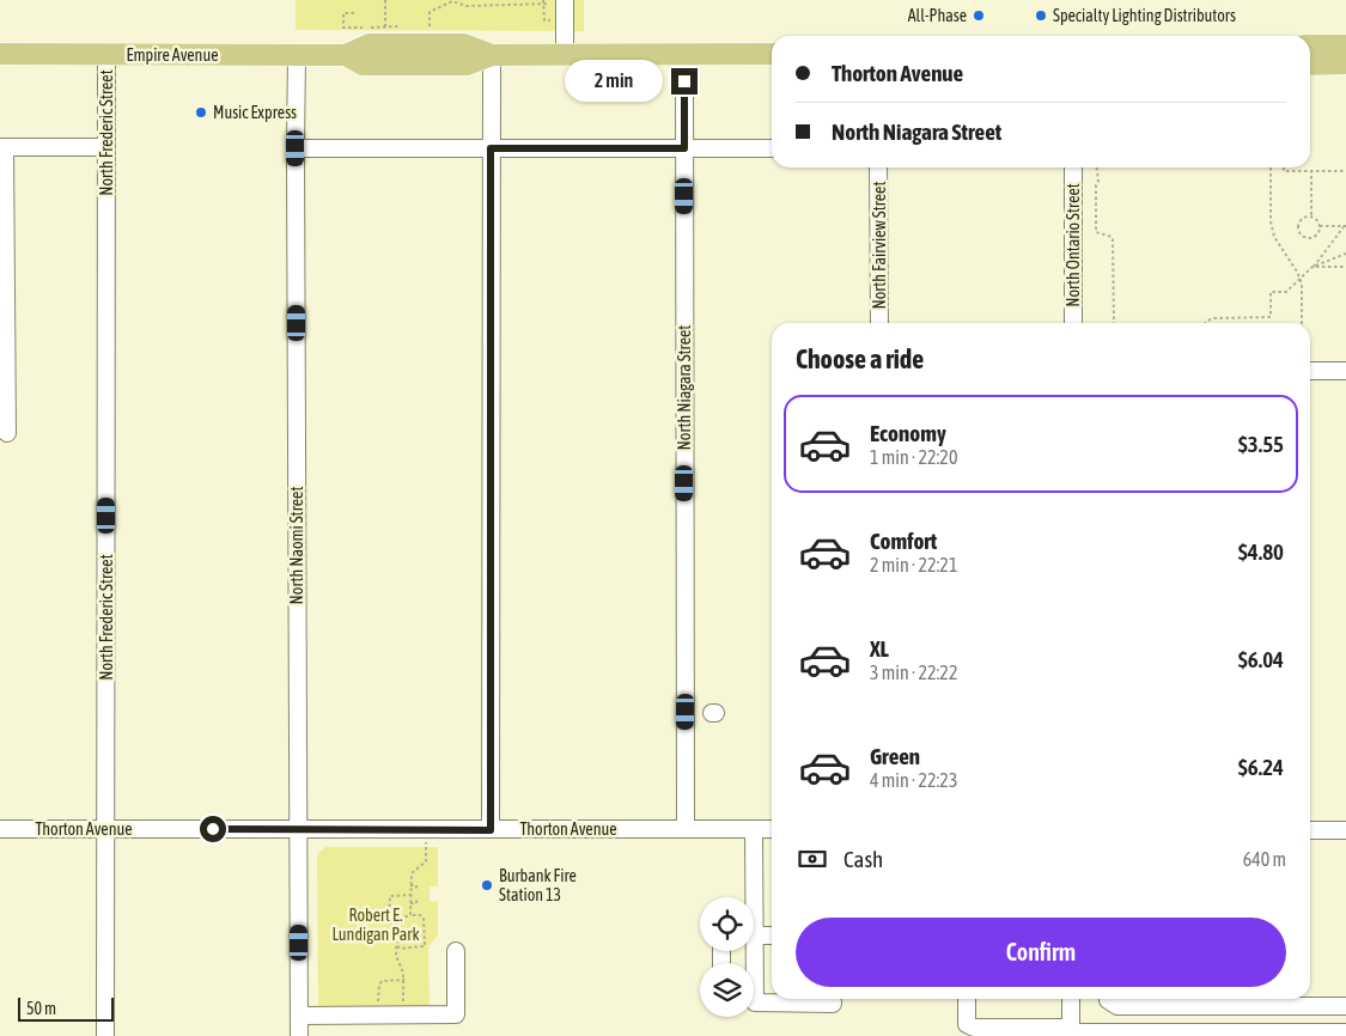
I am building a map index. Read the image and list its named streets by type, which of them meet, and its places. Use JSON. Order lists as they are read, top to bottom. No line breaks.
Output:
{"streets":{"main road":["Empire Avenue"],"street":["North Frederic Street","North Fairview Street","North Ontario Street","North Niagara Street","North Naomi Street","Thorton Avenue"]},"crossings":[["Empire Avenue","North Frederic Street"],["Empire Avenue","North Niagara Street"],["Empire Avenue","North Naomi Street"],["North Frederic Street","Thorton Avenue"],["North Niagara Street","Thorton Avenue"],["North Naomi Street","Thorton Avenue"]],"parks":["Robert E. Lundigan Park"],"places":["All-Phase","Specialty Lighting Distributors","Music Express","Burbank Fire Station 13"],"scale_bar":"50 m","page":{"banner":["Thorton Avenue","North Niagara Street"],"bubble":"2 min","heading":"Choose a ride","list":[{"name":"Economy","note":"1 min · 22:20","value":"$3.55"},{"name":"Comfort","note":"2 min · 22:21","value":"$4.80"},{"name":"XL","note":"3 min · 22:22","value":"$6.04"},{"name":"Green","note":"4 min · 22:23","value":"$6.24"}],"pay":["Cash","640 m"],"buttons":"Confirm","scale":"50 m"}}
